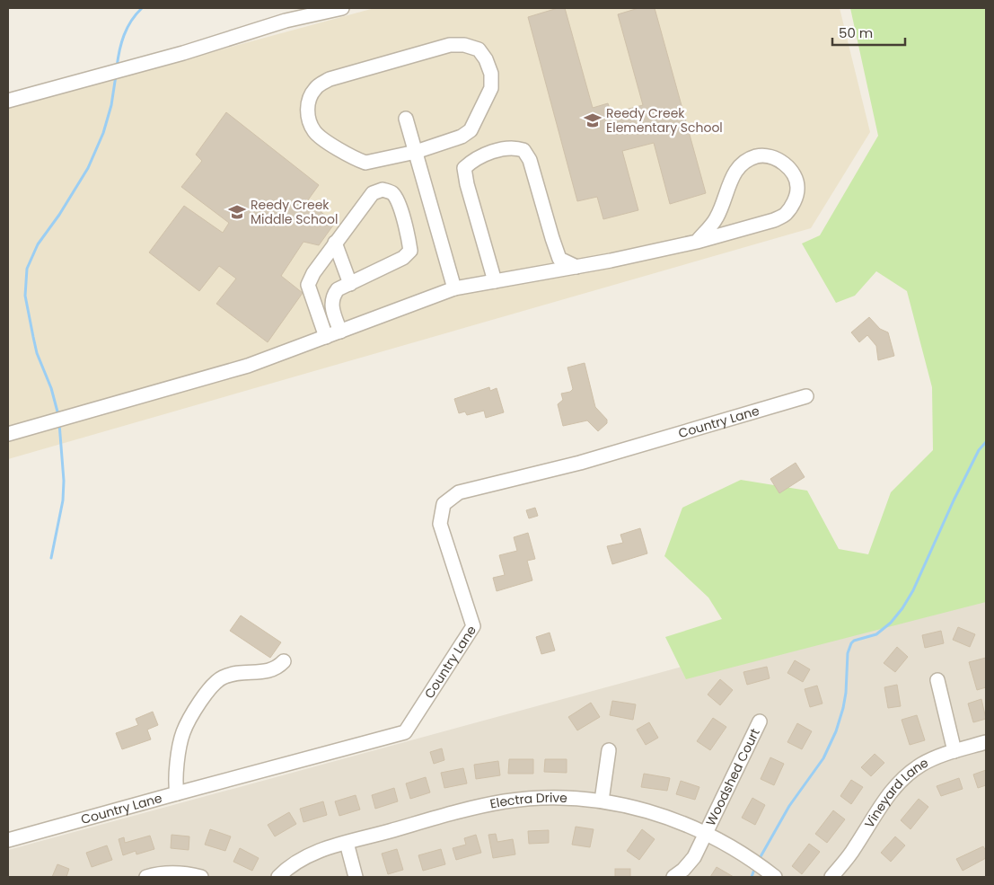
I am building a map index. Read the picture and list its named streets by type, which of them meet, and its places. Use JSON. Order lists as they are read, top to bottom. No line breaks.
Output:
{"streets":{"street":["Country Lane","Woodshed Court","Vineyard Lane","Electra Drive"]},"crossings":[["Woodshed Court","Electra Drive"]],"places":{"school or university":["Reedy Creek Elementary School","Reedy Creek Middle School"]},"scale_bar":"50 m"}
